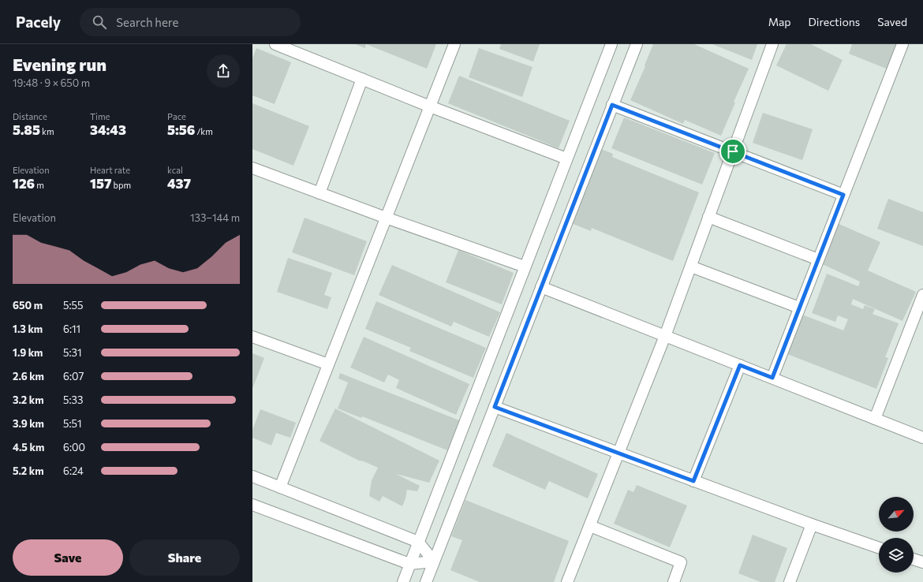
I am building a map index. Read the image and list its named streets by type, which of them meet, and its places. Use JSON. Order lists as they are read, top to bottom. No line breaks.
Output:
{"north":"top right","page":{"header":"Pacely","search":"Search here","nav":["Map","Directions","Saved"],"heading":["Evening run","19:48 · 9 × 650 m"],"stats":[["Distance","5.85 km"],["Time","34:43"],["Pace","5:56 /km"],["Elevation","126 m"],["Heart rate","157 bpm"],["kcal","437"]],"chart":["Elevation","133–144 m"],"list":[{"name":"650 m","note":"5:55"},{"name":"1.3 km","note":"6:11"},{"name":"1.9 km","note":"5:31"},{"name":"2.6 km","note":"6:07"},{"name":"3.2 km","note":"5:33"},{"name":"3.9 km","note":"5:51"},{"name":"4.5 km","note":"6:00"},{"name":"5.2 km","note":"6:24"}],"buttons":["Save","Share"]}}
